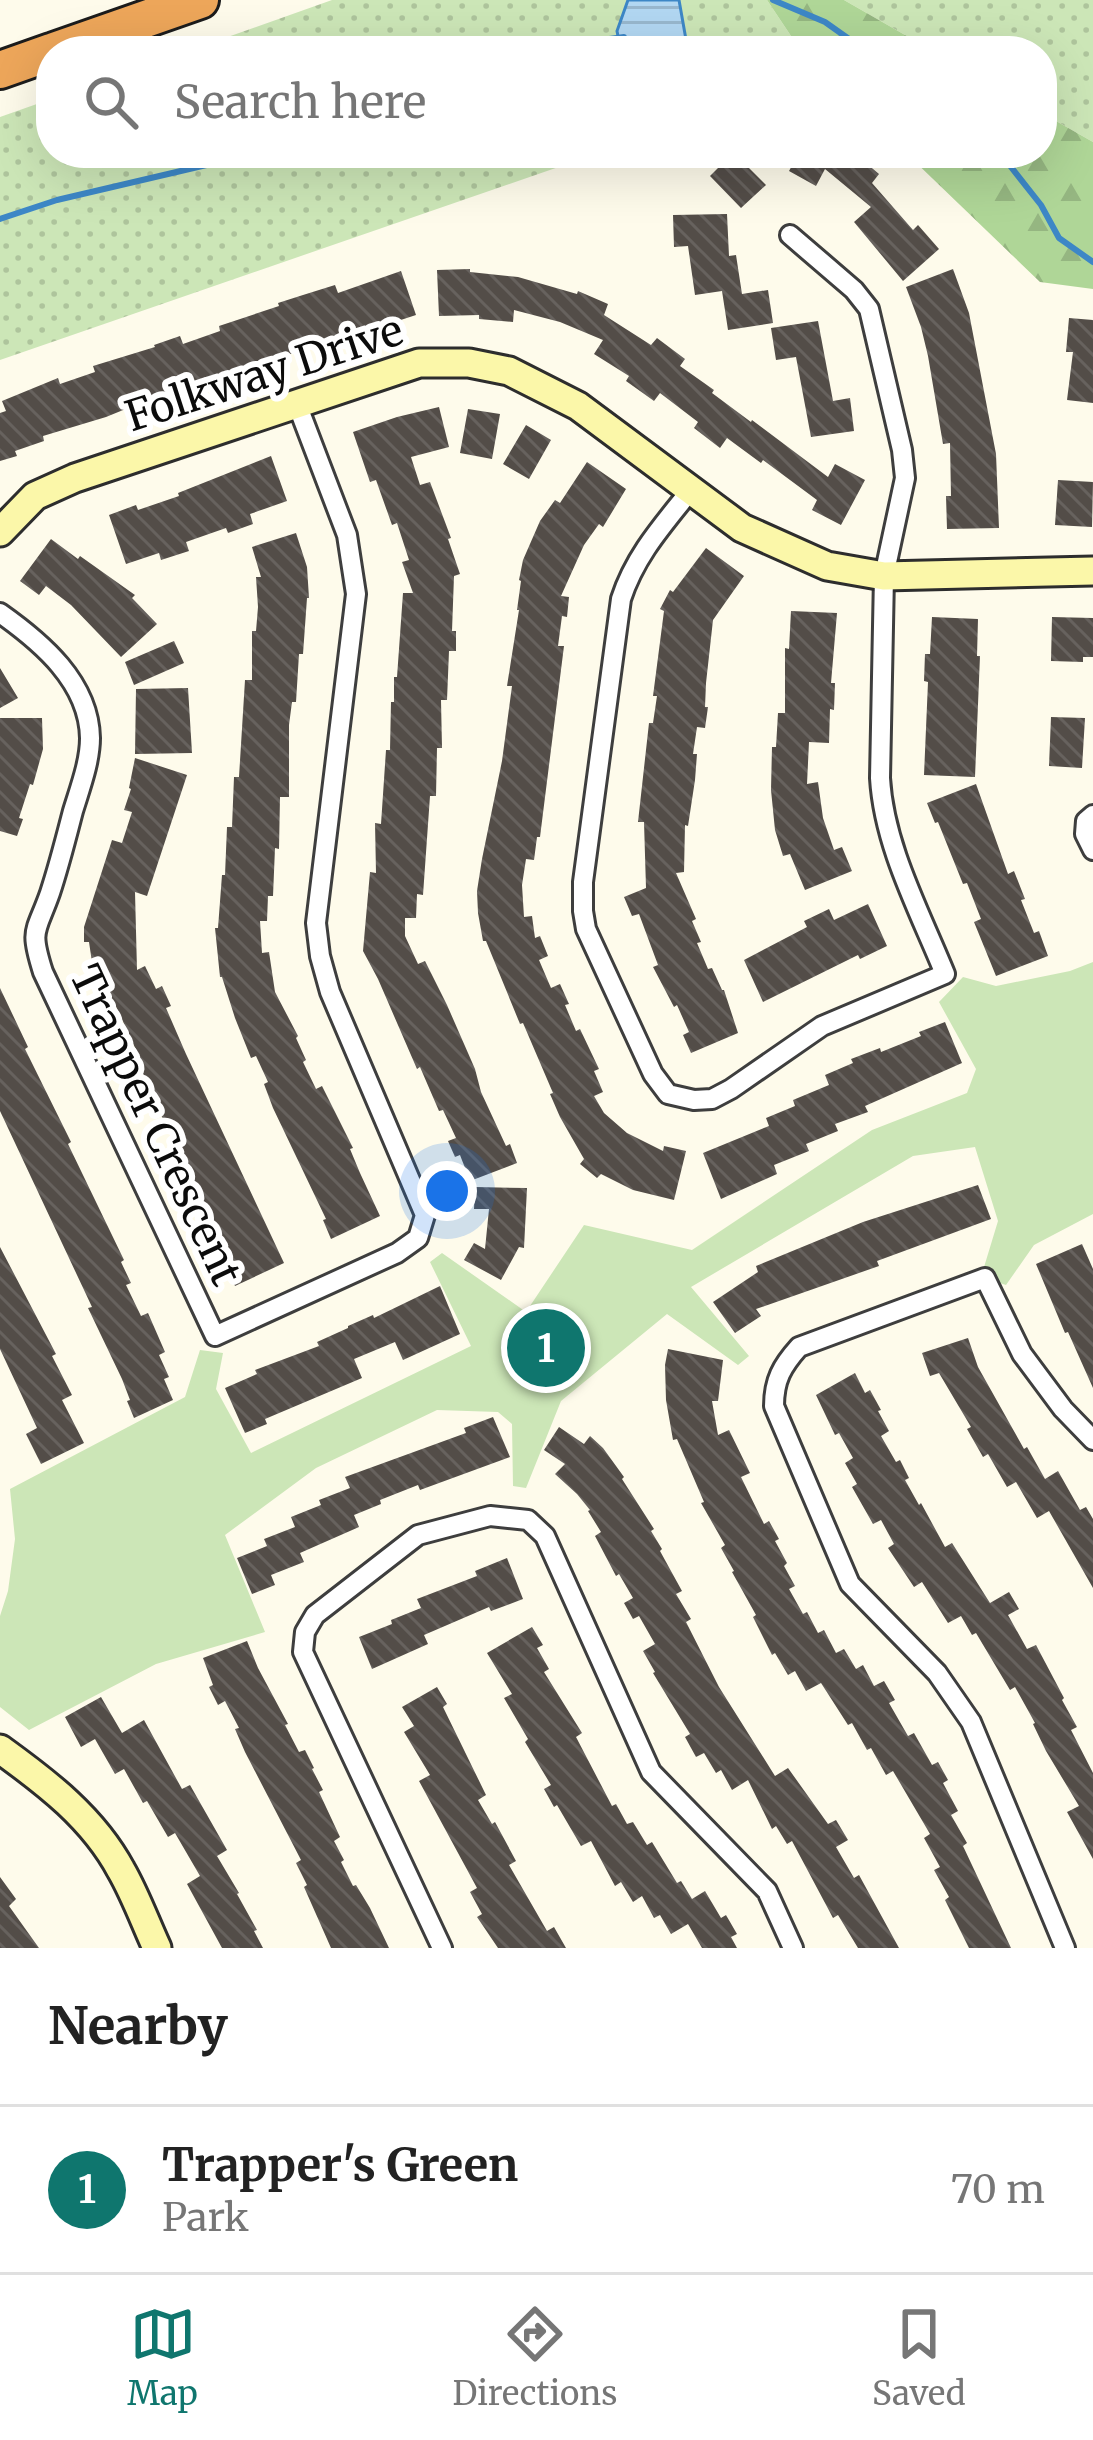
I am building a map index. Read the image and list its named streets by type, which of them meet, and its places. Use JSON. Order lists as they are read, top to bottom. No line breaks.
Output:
{"streets":{"street":["Folkway Drive","Trapper Crescent"]},"crossings":[["Folkway Drive","Trapper Crescent"]],"page":{"search":"Search here","pins":"1","heading":"Nearby","list":[{"mark":"1","name":"Trapper's Green","note":"Park","value":"70 m"}],"nav":["Map","Directions","Saved"]}}
